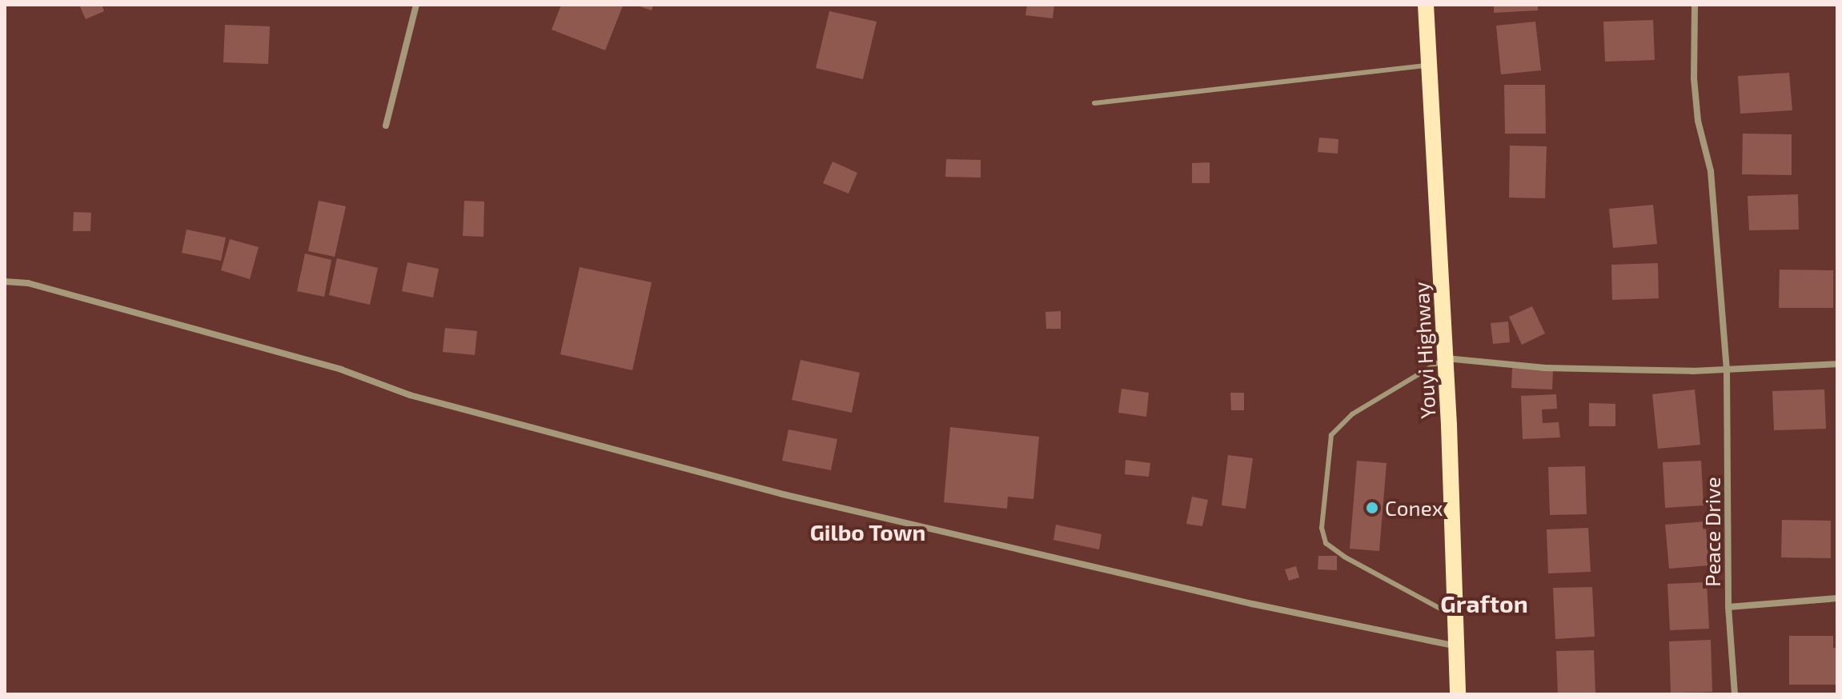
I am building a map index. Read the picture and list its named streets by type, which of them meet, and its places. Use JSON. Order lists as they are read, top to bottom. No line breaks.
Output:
{"streets":{"main road":["Youyi Highway"],"street":["Peace Drive"]},"districts":["Gilbo Town","Grafton"],"places":["Conex"]}
